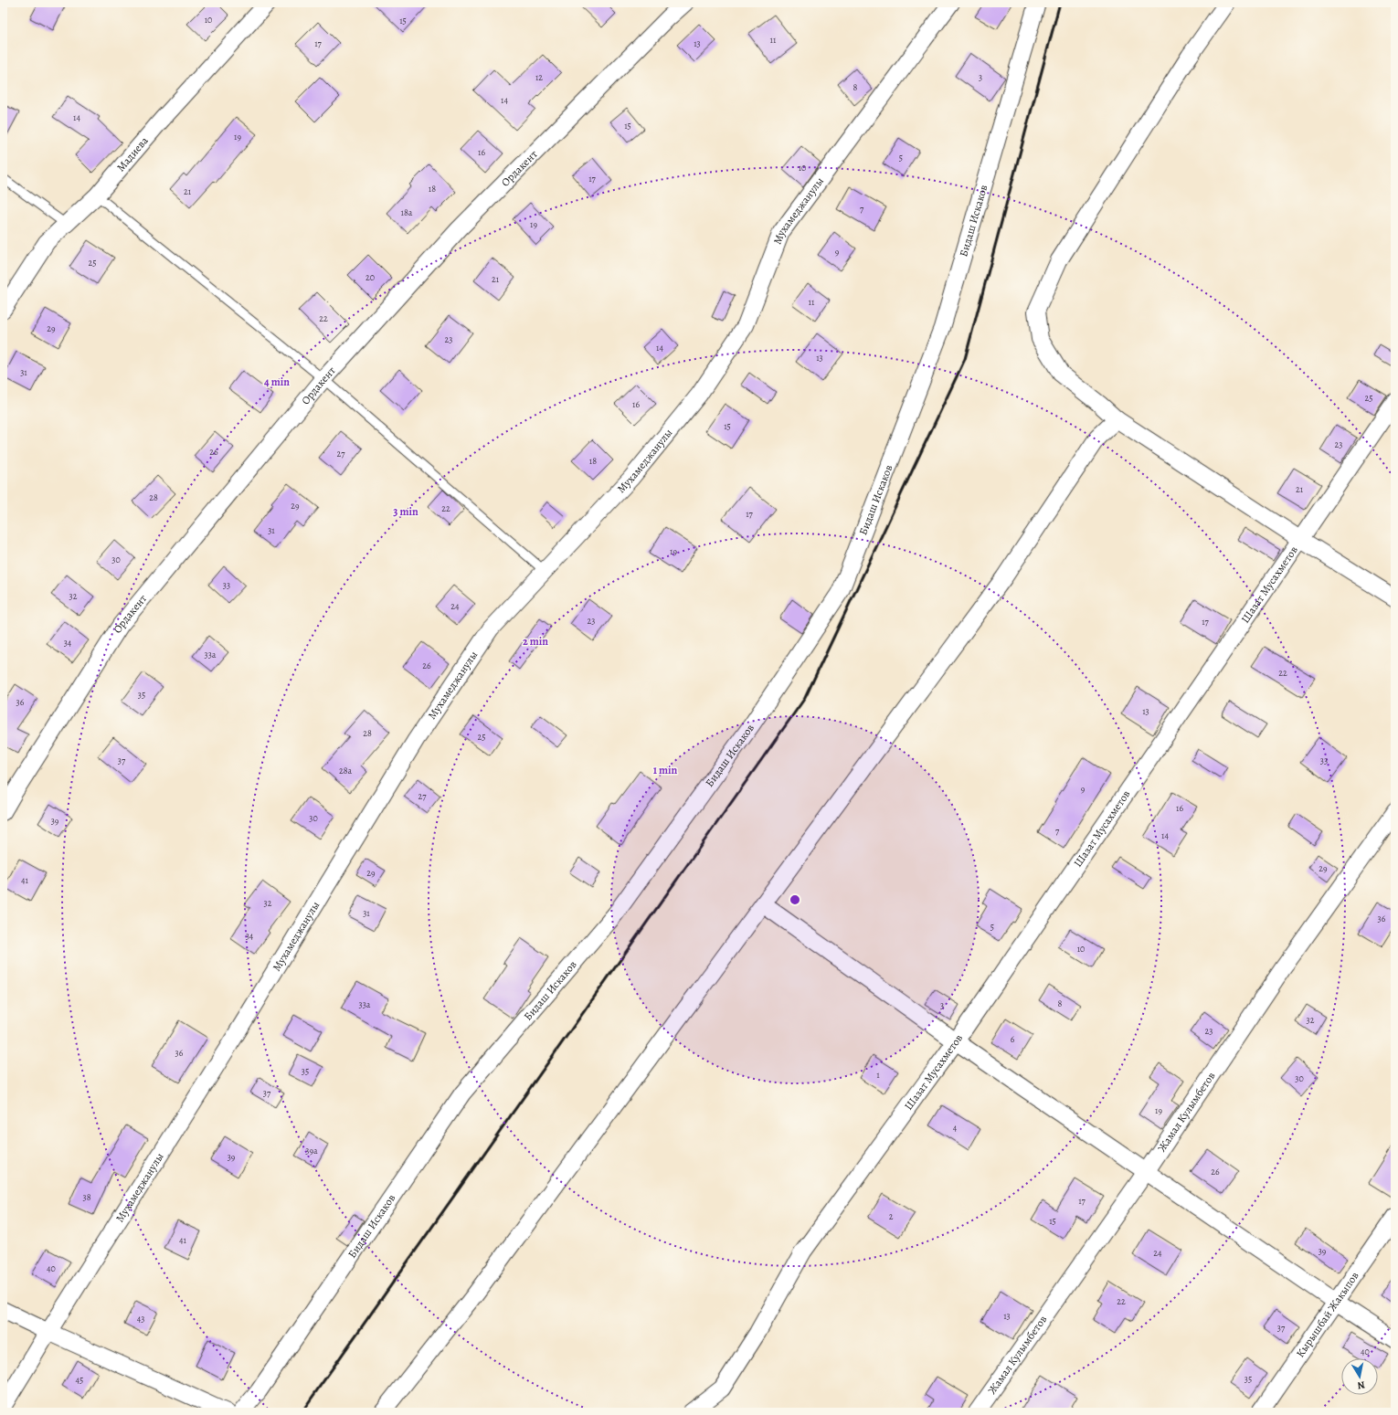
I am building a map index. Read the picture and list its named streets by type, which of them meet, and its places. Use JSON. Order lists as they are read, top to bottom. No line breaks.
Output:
{"streets":{"street":["Мадиева","Ордакент","Мухамеджанулы","Бидаш Искаков","Шазат Мусахметов","Жамал Кулымбетов","Кырышбай Жакыпов"]},"house_numbers":["10","15","11","17","13","12","3","8","14","14","15","19","16","5","10","17","18","21","7","18а","19","9","25","20","21","11","22","29","23","14","13","31","25","16","15","23","26","27","18","21","28","29","22","17","31","19","30","33","32","24","23","17","34","33а","26","22","35","36","13","28","25","37","33","28а","9","27","16","30","39","7","14","29","29","41","32","31","36","5","34","10","8","33а","3","32","23","6","36","35","1","30","37","19","4","39а","39","26","38","17","2","15","41","39","24","40","22","13","43","37","40","35","45"],"north":"bottom","rings":["4 min","3 min","2 min","1 min"]}
